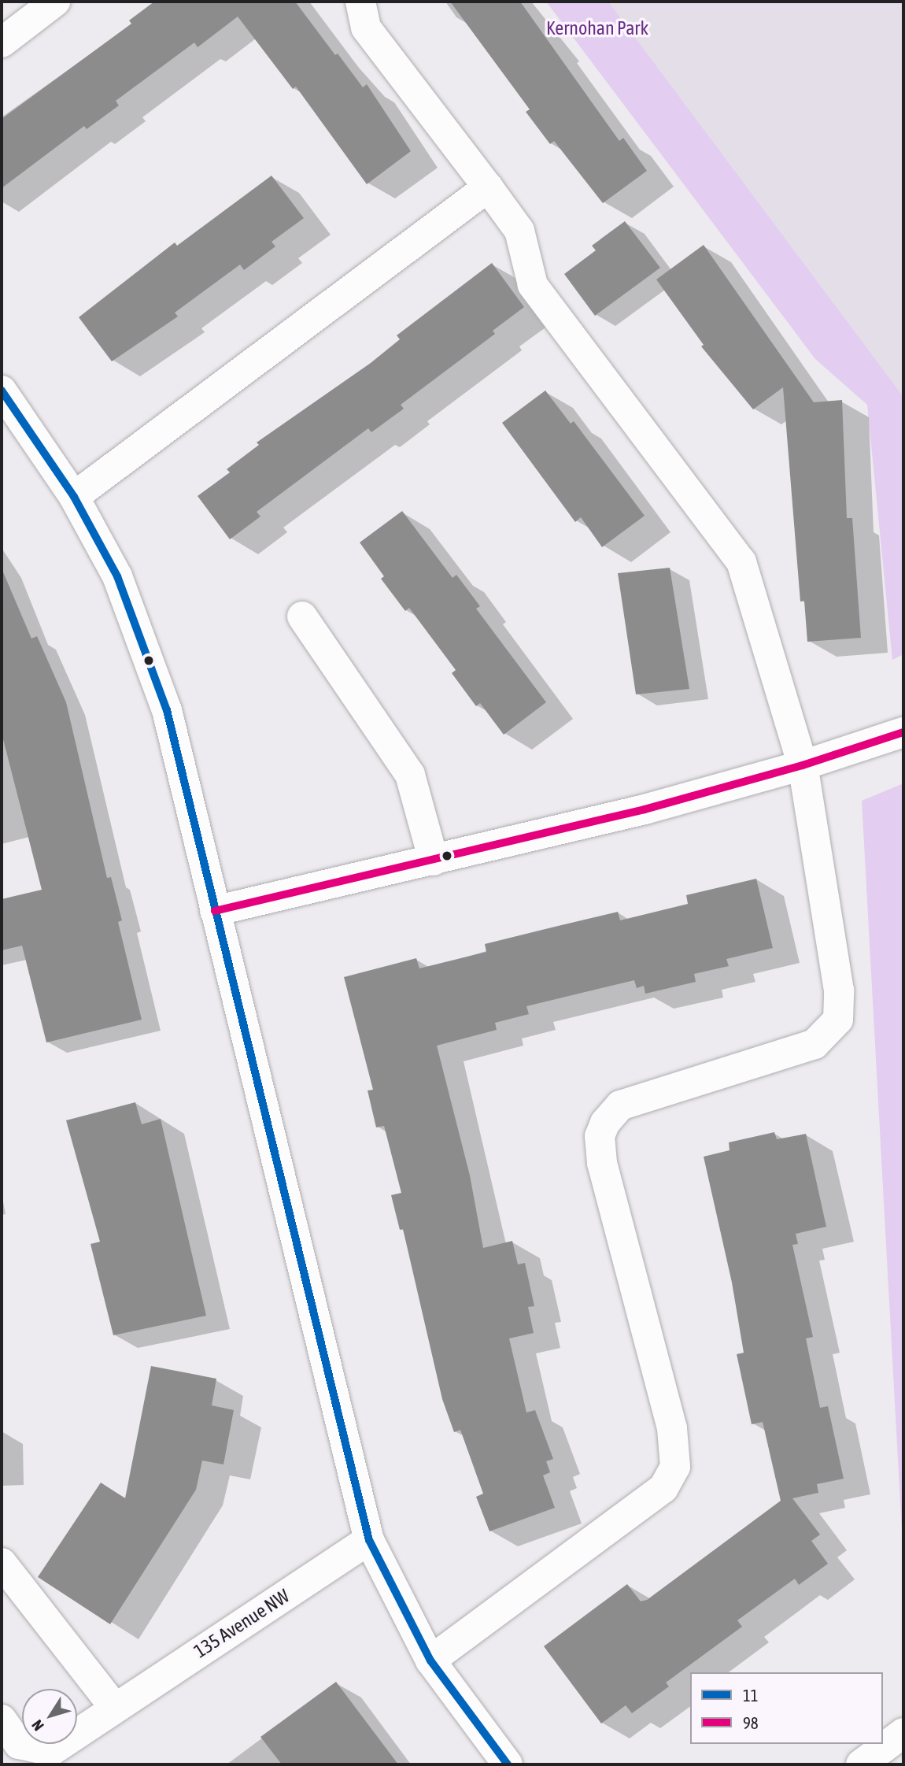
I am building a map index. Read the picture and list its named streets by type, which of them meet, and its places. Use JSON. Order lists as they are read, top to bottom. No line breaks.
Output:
{"streets":{"street":["135 Avenue NW"]},"parks":["Kernohan Park"],"lines":["transit line 11","transit line 98"],"legend":["11","98"],"north":"bottom left"}
